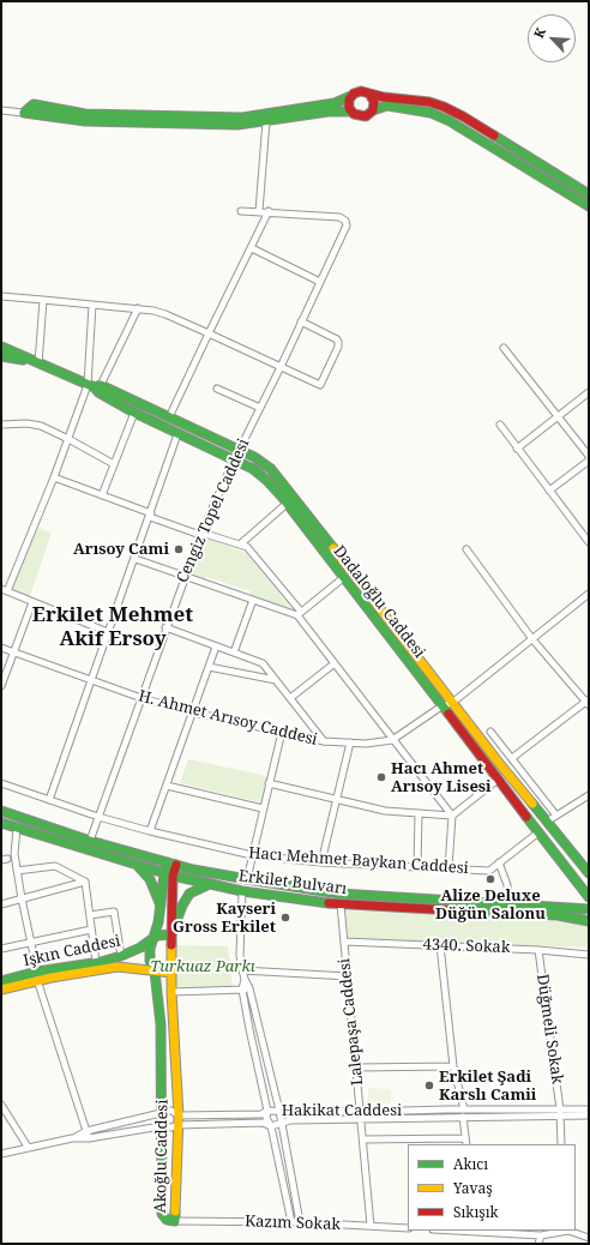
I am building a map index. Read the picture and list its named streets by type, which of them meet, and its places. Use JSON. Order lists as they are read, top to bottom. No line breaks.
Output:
{"streets":{"street":["Cengiz Topel Caddesi","Dadaloğlu Caddesi","H. Ahmet Arısoy Caddesi","Hacı Mehmet Baykan Caddesi","Erkilet Bulvarı","4340. Sokak","Işkın Caddesi","Lalepaşa Caddesi","Düğmeli Sokak","Hakikat Caddesi","Akoğlu Caddesi","Kazım Sokak"]},"crossings":[["Cengiz Topel Caddesi","Dadaloğlu Caddesi"],["Cengiz Topel Caddesi","H. Ahmet Arısoy Caddesi"],["Cengiz Topel Caddesi","Hacı Mehmet Baykan Caddesi"],["Cengiz Topel Caddesi","Erkilet Bulvarı"],["Dadaloğlu Caddesi","H. Ahmet Arısoy Caddesi"],["Dadaloğlu Caddesi","Hacı Mehmet Baykan Caddesi"],["Erkilet Bulvarı","Lalepaşa Caddesi"],["Erkilet Bulvarı","Akoğlu Caddesi"],["4340. Sokak","Lalepaşa Caddesi"],["4340. Sokak","Düğmeli Sokak"],["Işkın Caddesi","Akoğlu Caddesi"],["Lalepaşa Caddesi","Hakikat Caddesi"],["Lalepaşa Caddesi","Kazım Sokak"],["Düğmeli Sokak","Hakikat Caddesi"],["Hakikat Caddesi","Akoğlu Caddesi"],["Akoğlu Caddesi","Kazım Sokak"]],"districts":["Erkilet Mehmet Akif Ersoy"],"parks":["Turkuaz Parkı"],"places":["Arısoy Cami","Hacı Ahmet Arısoy Lisesi","Alize Deluxe Düğün Salonu","Kayseri Gross Erkilet","Erkilet Şadi Karslı Camii"],"legend":["Akıcı","Yavaş","Sıkışık"],"north":"top left"}
